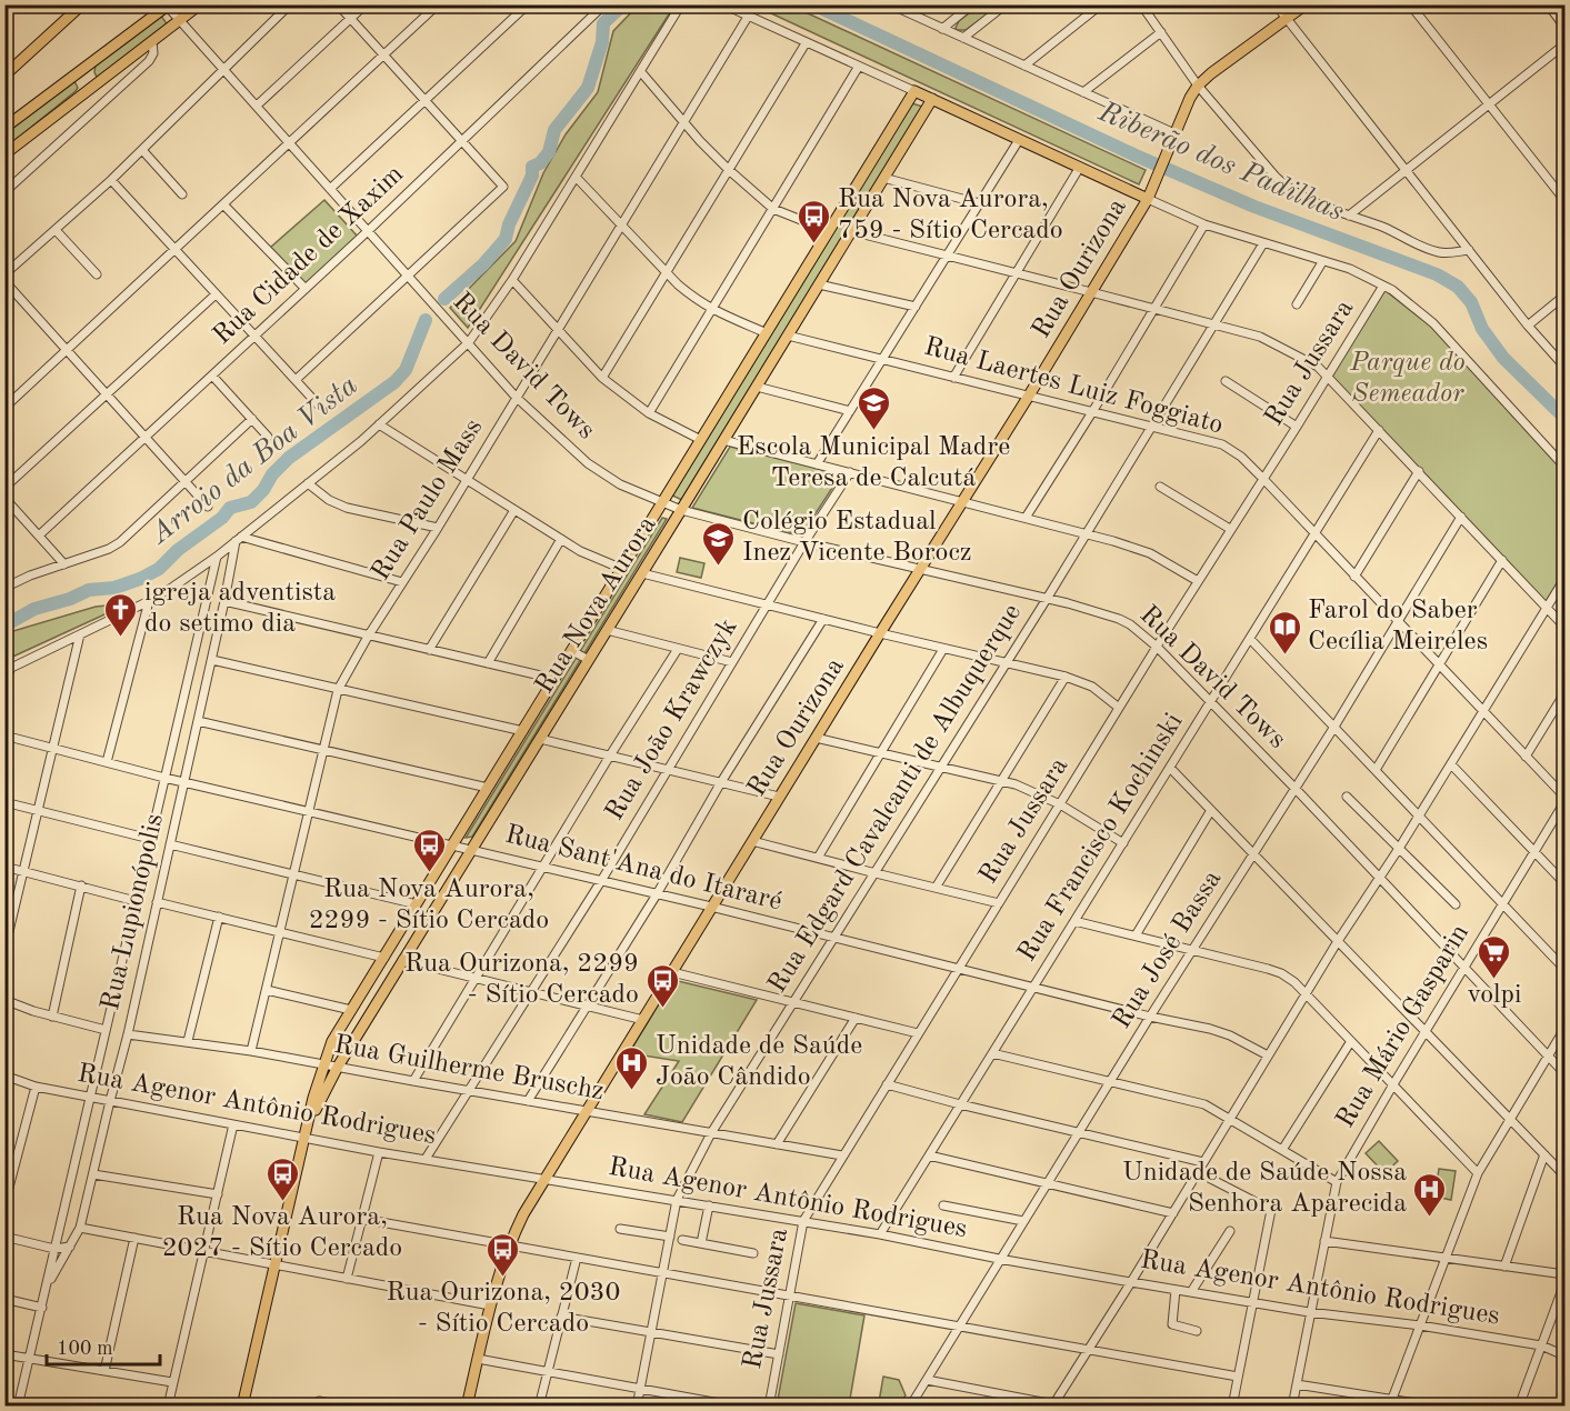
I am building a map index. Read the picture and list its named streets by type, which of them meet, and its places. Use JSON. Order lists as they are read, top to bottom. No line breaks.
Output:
{"streets":{"main road":["Rua Ourizona","Rua Nova Aurora"],"street":["Rua Cidade de Xaxim","Rua Jussara","Rua David Tows","Rua Laertes Luiz Foggiato","Rua Paulo Mass","Rua João Krawczyk","Rua Edgard Cavalcanti de Albuquerque","Rua Francisco Kochinski","Rua Sant'Ana do Itararé","Rua Lupionópolis","Rua José Bassa","Rua Mário Gasparin","Rua Guilherme Bruschz","Rua Agenor Antônio Rodrigues"]},"crossings":[["Rua Cidade de Xaxim","Rua David Tows"],["Rua Ourizona","Rua David Tows"],["Rua Ourizona","Rua Laertes Luiz Foggiato"],["Rua Ourizona","Rua Sant'Ana do Itararé"],["Rua Ourizona","Rua Guilherme Bruschz"],["Rua Ourizona","Rua Agenor Antônio Rodrigues"],["Rua Jussara","Rua David Tows"],["Rua Jussara","Rua Laertes Luiz Foggiato"],["Rua Jussara","Rua Sant'Ana do Itararé"],["Rua Jussara","Rua Guilherme Bruschz"],["Rua Jussara","Rua Agenor Antônio Rodrigues"],["Rua David Tows","Rua Paulo Mass"],["Rua David Tows","Rua Nova Aurora"],["Rua David Tows","Rua João Krawczyk"],["Rua David Tows","Rua Edgard Cavalcanti de Albuquerque"],["Rua David Tows","Rua Francisco Kochinski"],["Rua David Tows","Rua José Bassa"],["Rua David Tows","Rua Mário Gasparin"],["Rua Laertes Luiz Foggiato","Rua Nova Aurora"],["Rua Laertes Luiz Foggiato","Rua Edgard Cavalcanti de Albuquerque"],["Rua Laertes Luiz Foggiato","Rua Francisco Kochinski"],["Rua Laertes Luiz Foggiato","Rua José Bassa"],["Rua Paulo Mass","Rua Sant'Ana do Itararé"],["Rua Paulo Mass","Rua Guilherme Bruschz"],["Rua Nova Aurora","Rua Sant'Ana do Itararé"],["Rua Nova Aurora","Rua Guilherme Bruschz"],["Rua Nova Aurora","Rua Agenor Antônio Rodrigues"],["Rua João Krawczyk","Rua Sant'Ana do Itararé"],["Rua João Krawczyk","Rua Guilherme Bruschz"],["Rua João Krawczyk","Rua Agenor Antônio Rodrigues"],["Rua Edgard Cavalcanti de Albuquerque","Rua Sant'Ana do Itararé"],["Rua Edgard Cavalcanti de Albuquerque","Rua Guilherme Bruschz"],["Rua Edgard Cavalcanti de Albuquerque","Rua Agenor Antônio Rodrigues"],["Rua Francisco Kochinski","Rua Sant'Ana do Itararé"],["Rua Francisco Kochinski","Rua Agenor Antônio Rodrigues"],["Rua Sant'Ana do Itararé","Rua Lupionópolis"],["Rua Sant'Ana do Itararé","Rua José Bassa"],["Rua Lupionópolis","Rua Guilherme Bruschz"],["Rua Lupionópolis","Rua Agenor Antônio Rodrigues"],["Rua José Bassa","Rua Agenor Antônio Rodrigues"],["Rua Mário Gasparin","Rua Agenor Antônio Rodrigues"]],"water":["Riberão dos Padilhas","Arroio da Boa Vista"],"parks":["Parque do Semeador"],"places":{"bus stop":["Rua Nova Aurora, 759 - Sítio Cercado","Rua Nova Aurora, 2299 - Sítio Cercado","Rua Ourizona, 2299 - Sítio Cercado","Rua Nova Aurora, 2027 - Sítio Cercado","Rua Ourizona, 2030 - Sítio Cercado"],"school or university":["Escola Municipal Madre Teresa de Calcutá","Colégio Estadual Inez Vicente Borocz"],"church":["igreja adventista do setimo dia"],"library":["Farol do Saber Cecília Meireles"],"supermarket":["volpi"],"hospital":["Unidade de Saúde João Cândido","Unidade de Saúde Nossa Senhora Aparecida"]},"scale_bar":"100 m"}
